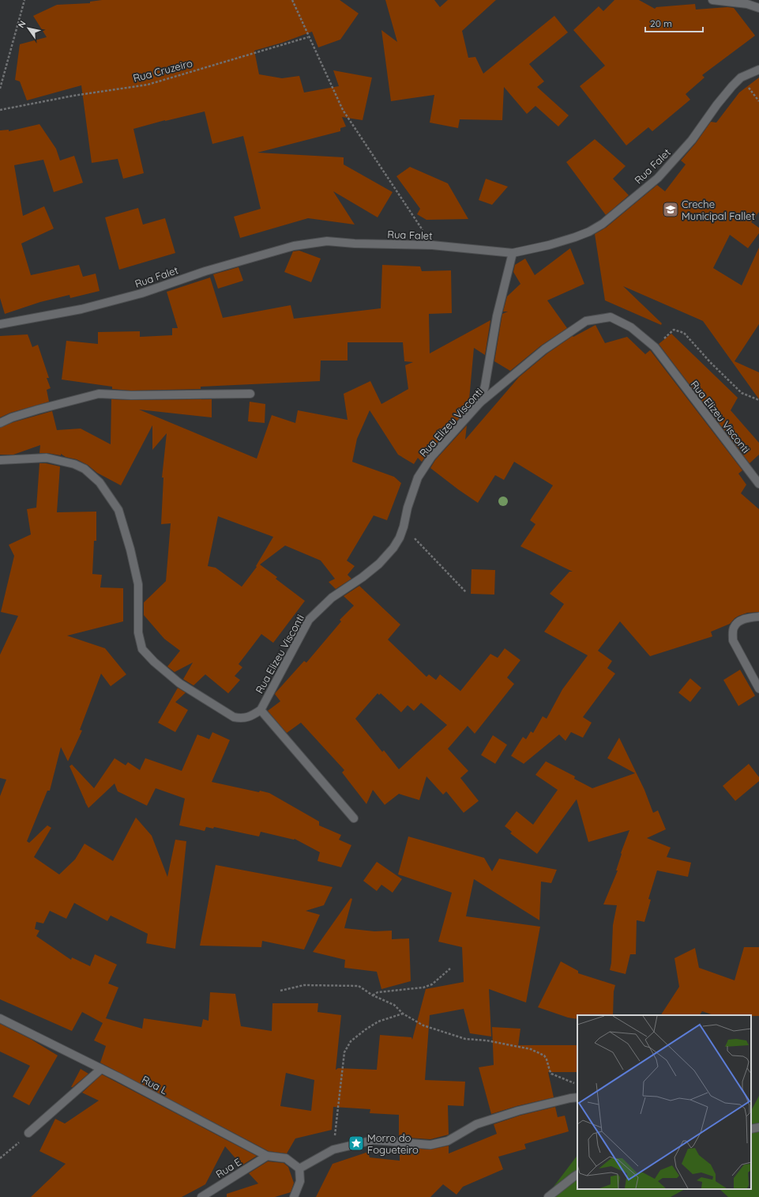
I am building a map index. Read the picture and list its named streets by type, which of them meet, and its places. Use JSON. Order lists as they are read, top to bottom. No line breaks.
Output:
{"streets":{"street":["Rua Falet","Rua Elizeu Visconti","Rua L","Rua E"],"path":["Rua Cruzeiro"]},"crossings":[["Rua L","Rua E"]],"places":{"school or university":["Creche Municipal Fallet"],"place":["Morro do Fogueteiro"]},"scale_bar":"20 m","north":"top left"}
